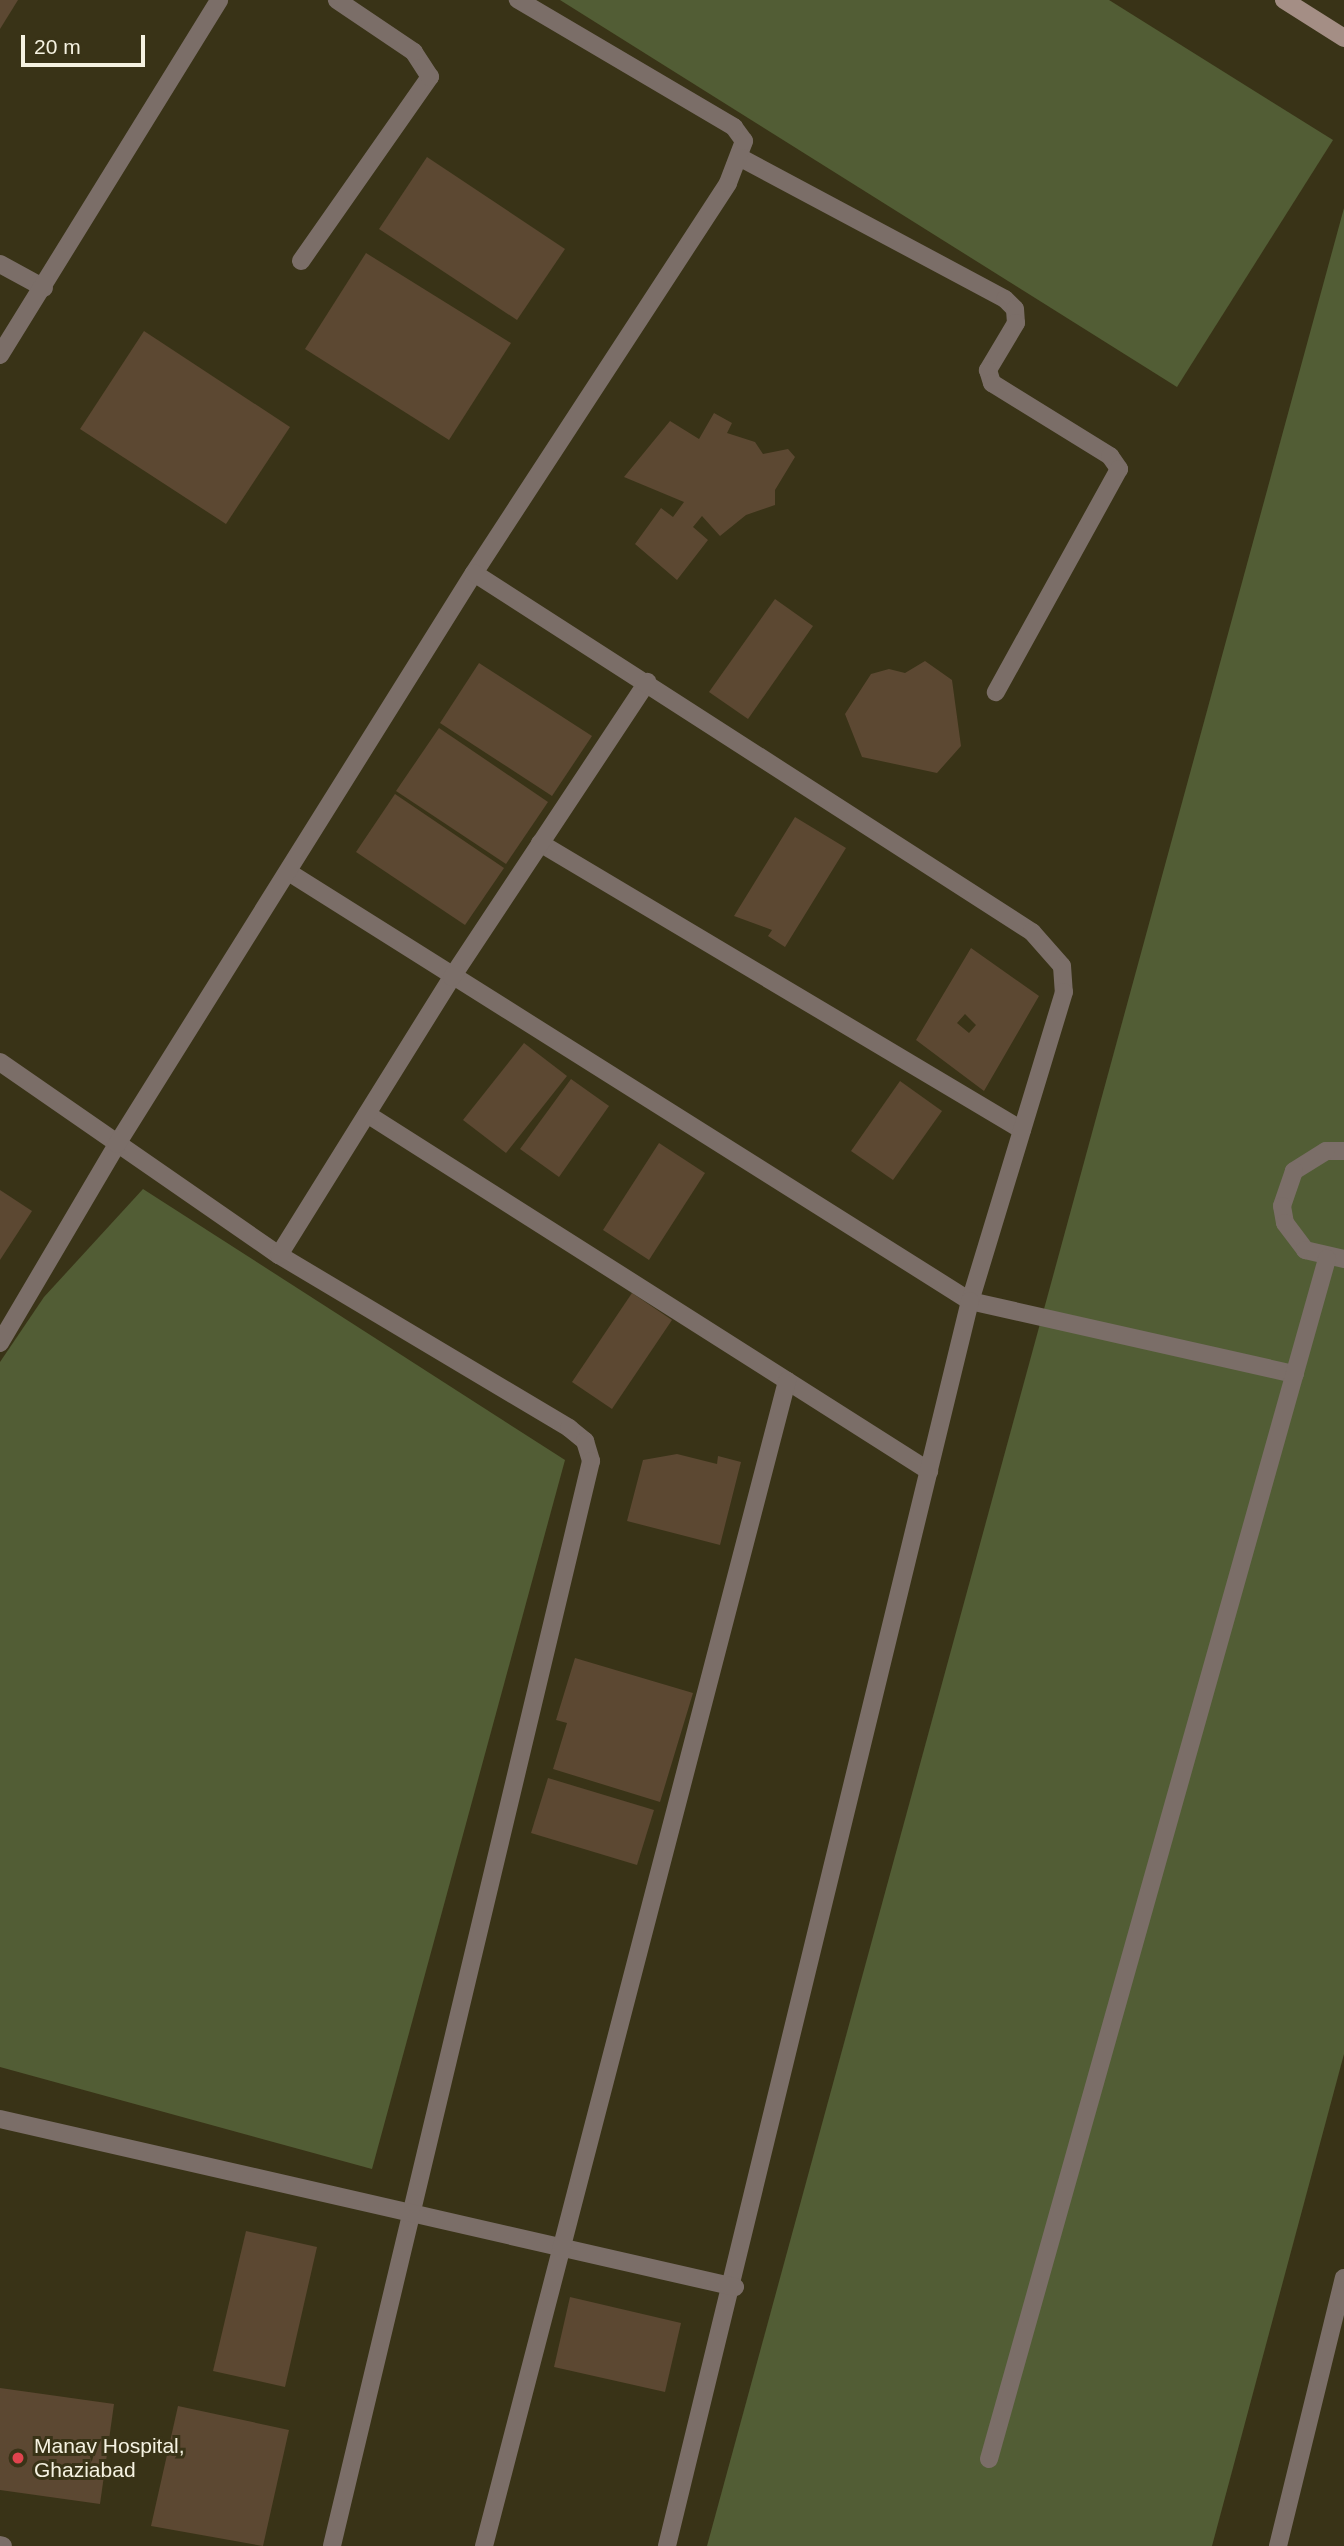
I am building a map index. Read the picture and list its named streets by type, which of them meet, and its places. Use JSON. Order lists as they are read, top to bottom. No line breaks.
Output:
{"places":["Manav Hospital, Ghaziabad"],"scale_bar":"20 m"}
